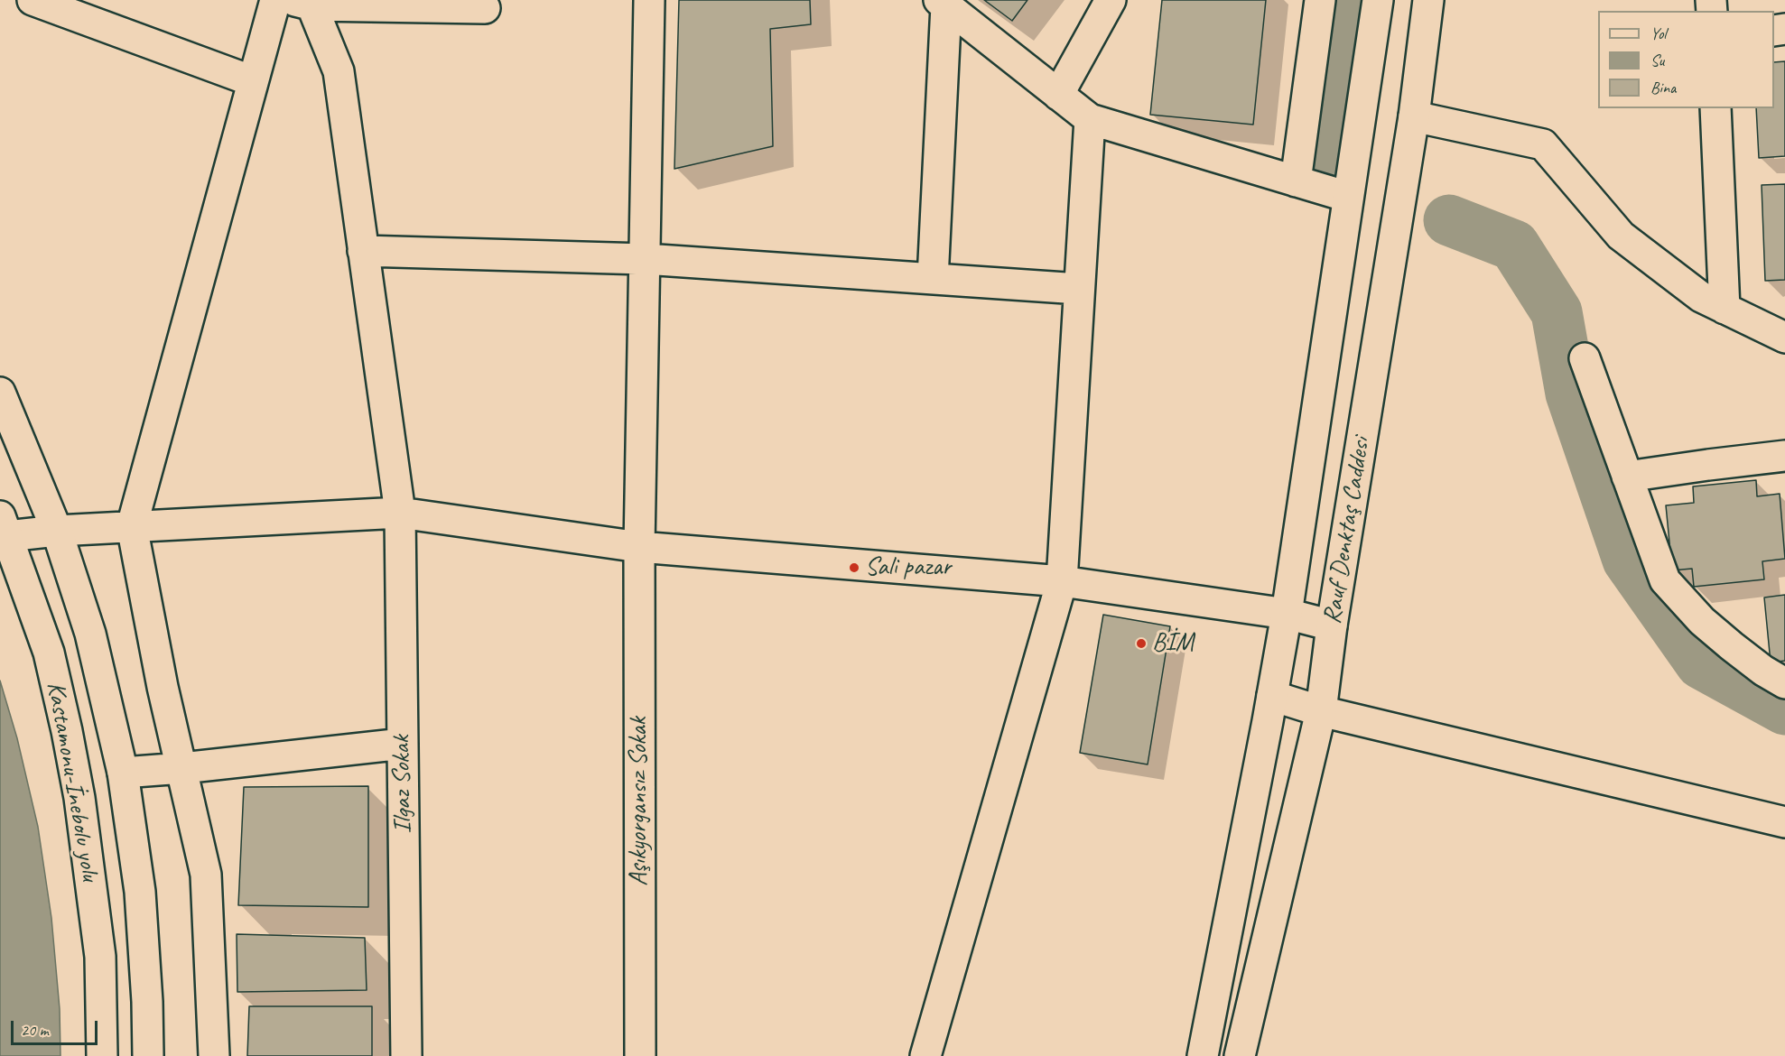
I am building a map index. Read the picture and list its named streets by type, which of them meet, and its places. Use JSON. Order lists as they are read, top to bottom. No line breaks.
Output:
{"streets":{"street":["Rauf Denktaş Caddesi","Kastamonu-İnebolu yolu","Ilgaz Sokak","Aşıkyorgansız Sokak"]},"places":["Sali pazar","BİM"],"legend":["Yol","Su","Bina"],"scale_bar":"20 m"}
